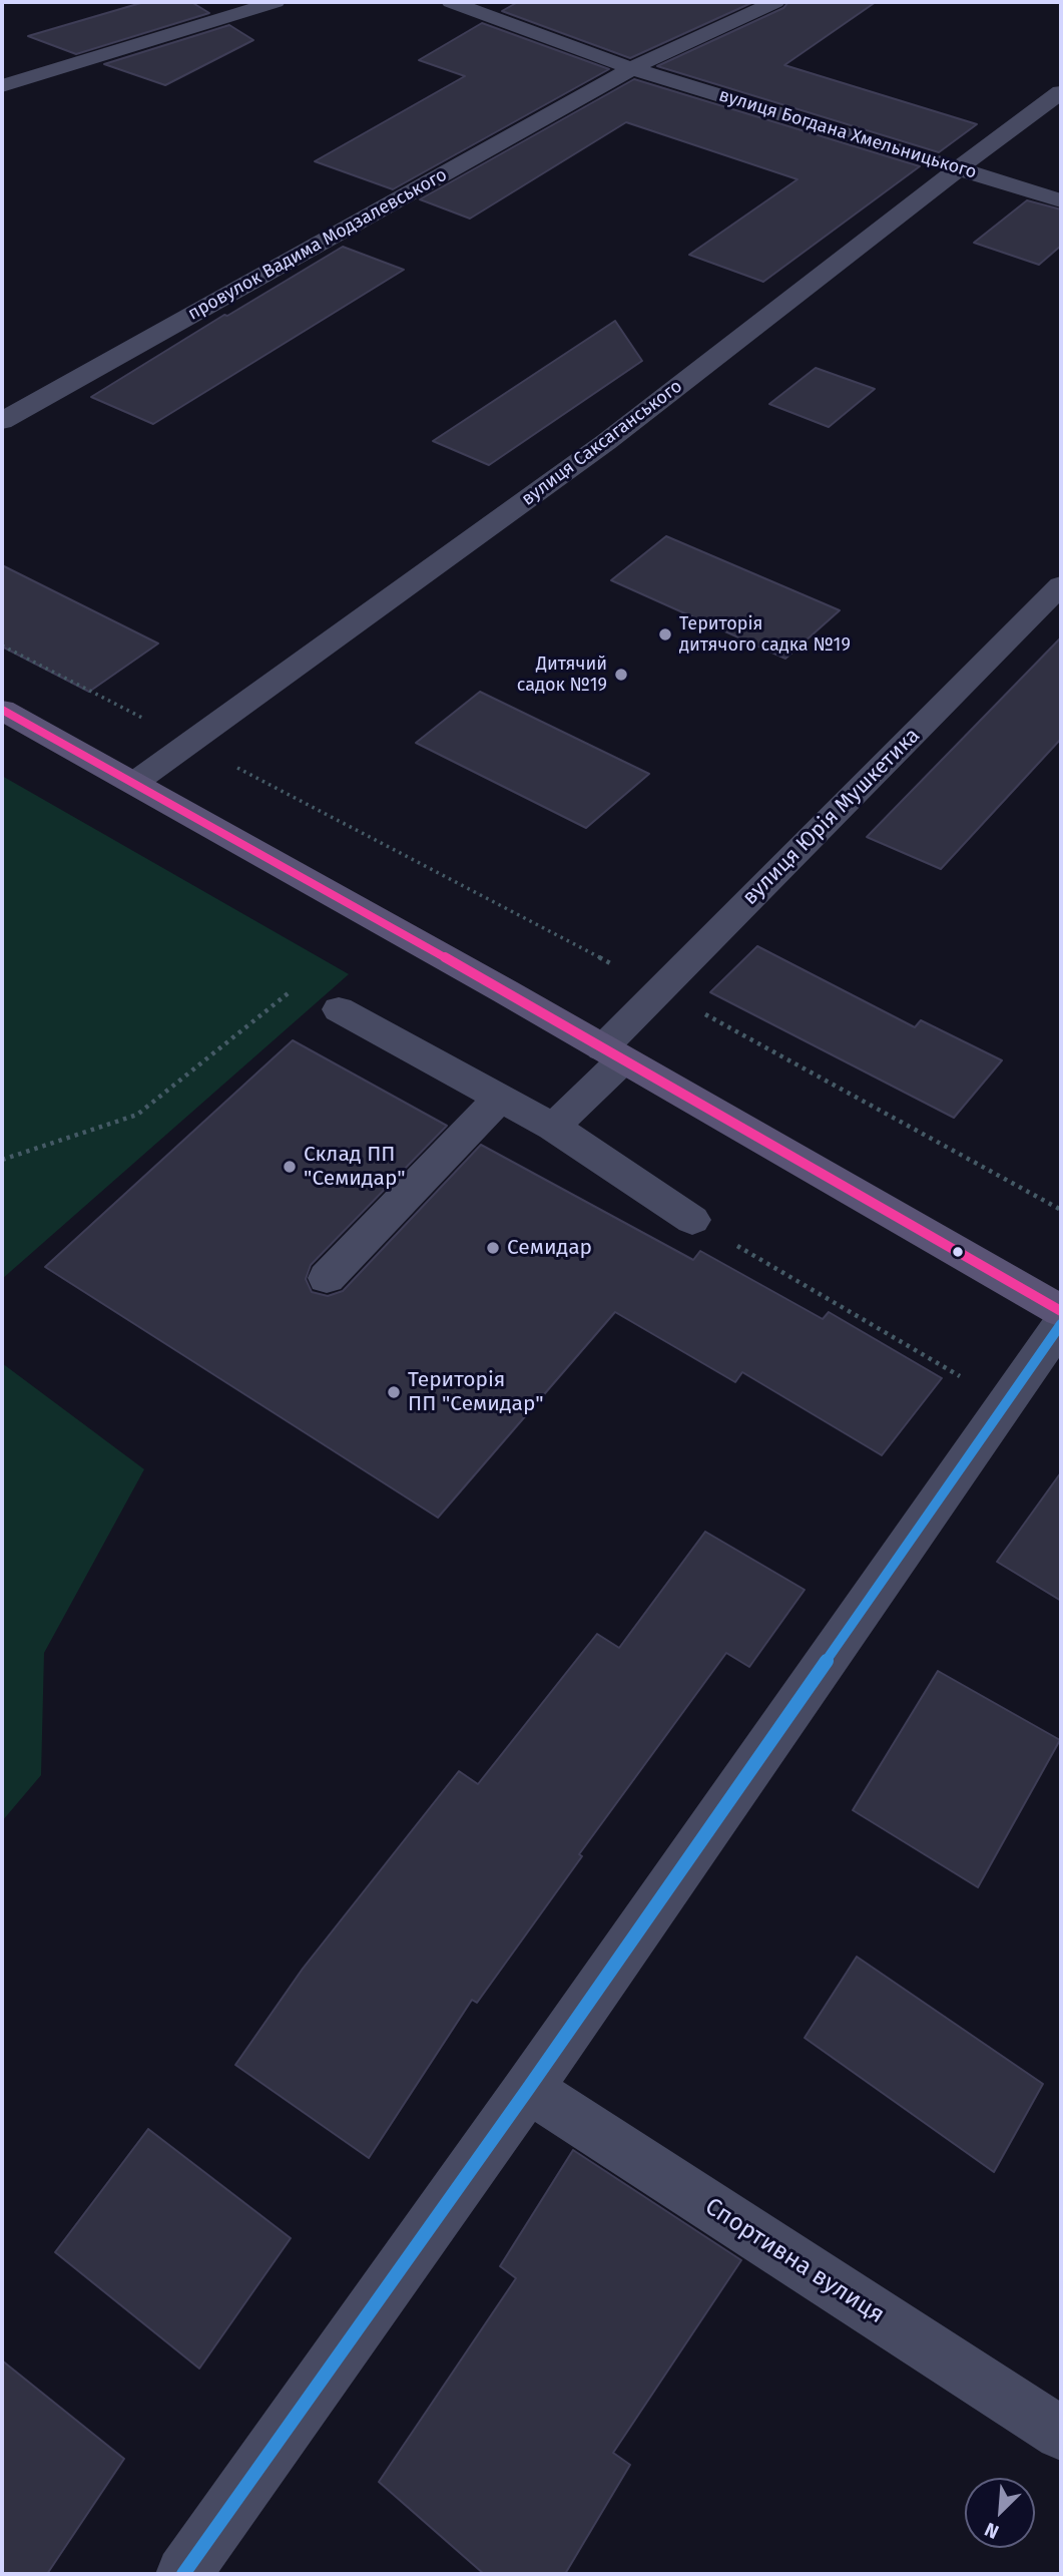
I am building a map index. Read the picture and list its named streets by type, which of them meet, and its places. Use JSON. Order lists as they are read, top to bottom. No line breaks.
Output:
{"streets":{"street":["вулиця Богдана Хмельницького","провулок Вадима Модзалевського","вулиця Саксаганського","вулиця Юрія Мушкетика","Спортивна вулиця"]},"crossings":[["вулиця Богдана Хмельницького","провулок Вадима Модзалевського"],["вулиця Богдана Хмельницького","вулиця Саксаганського"]],"places":["Територія дитячого садка №19","Дитячий садок №19","Склад ПП \"Семидар\"","Семидар","Територія ПП \"Семидар\""],"north":"bottom left"}
